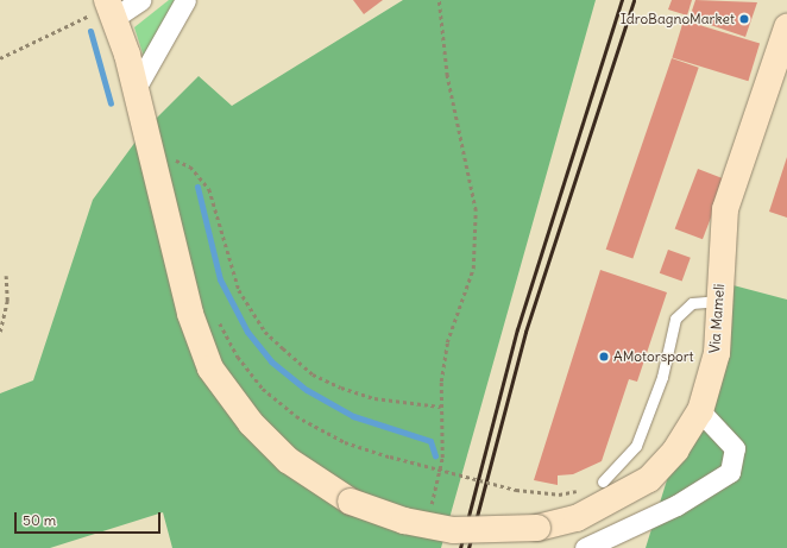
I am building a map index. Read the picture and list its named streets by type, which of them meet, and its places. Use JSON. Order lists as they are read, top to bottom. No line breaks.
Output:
{"streets":{"main road":["Via Mameli"]},"places":["IdroBagnoMarket","AMotorsport"],"scale_bar":"50 m"}
